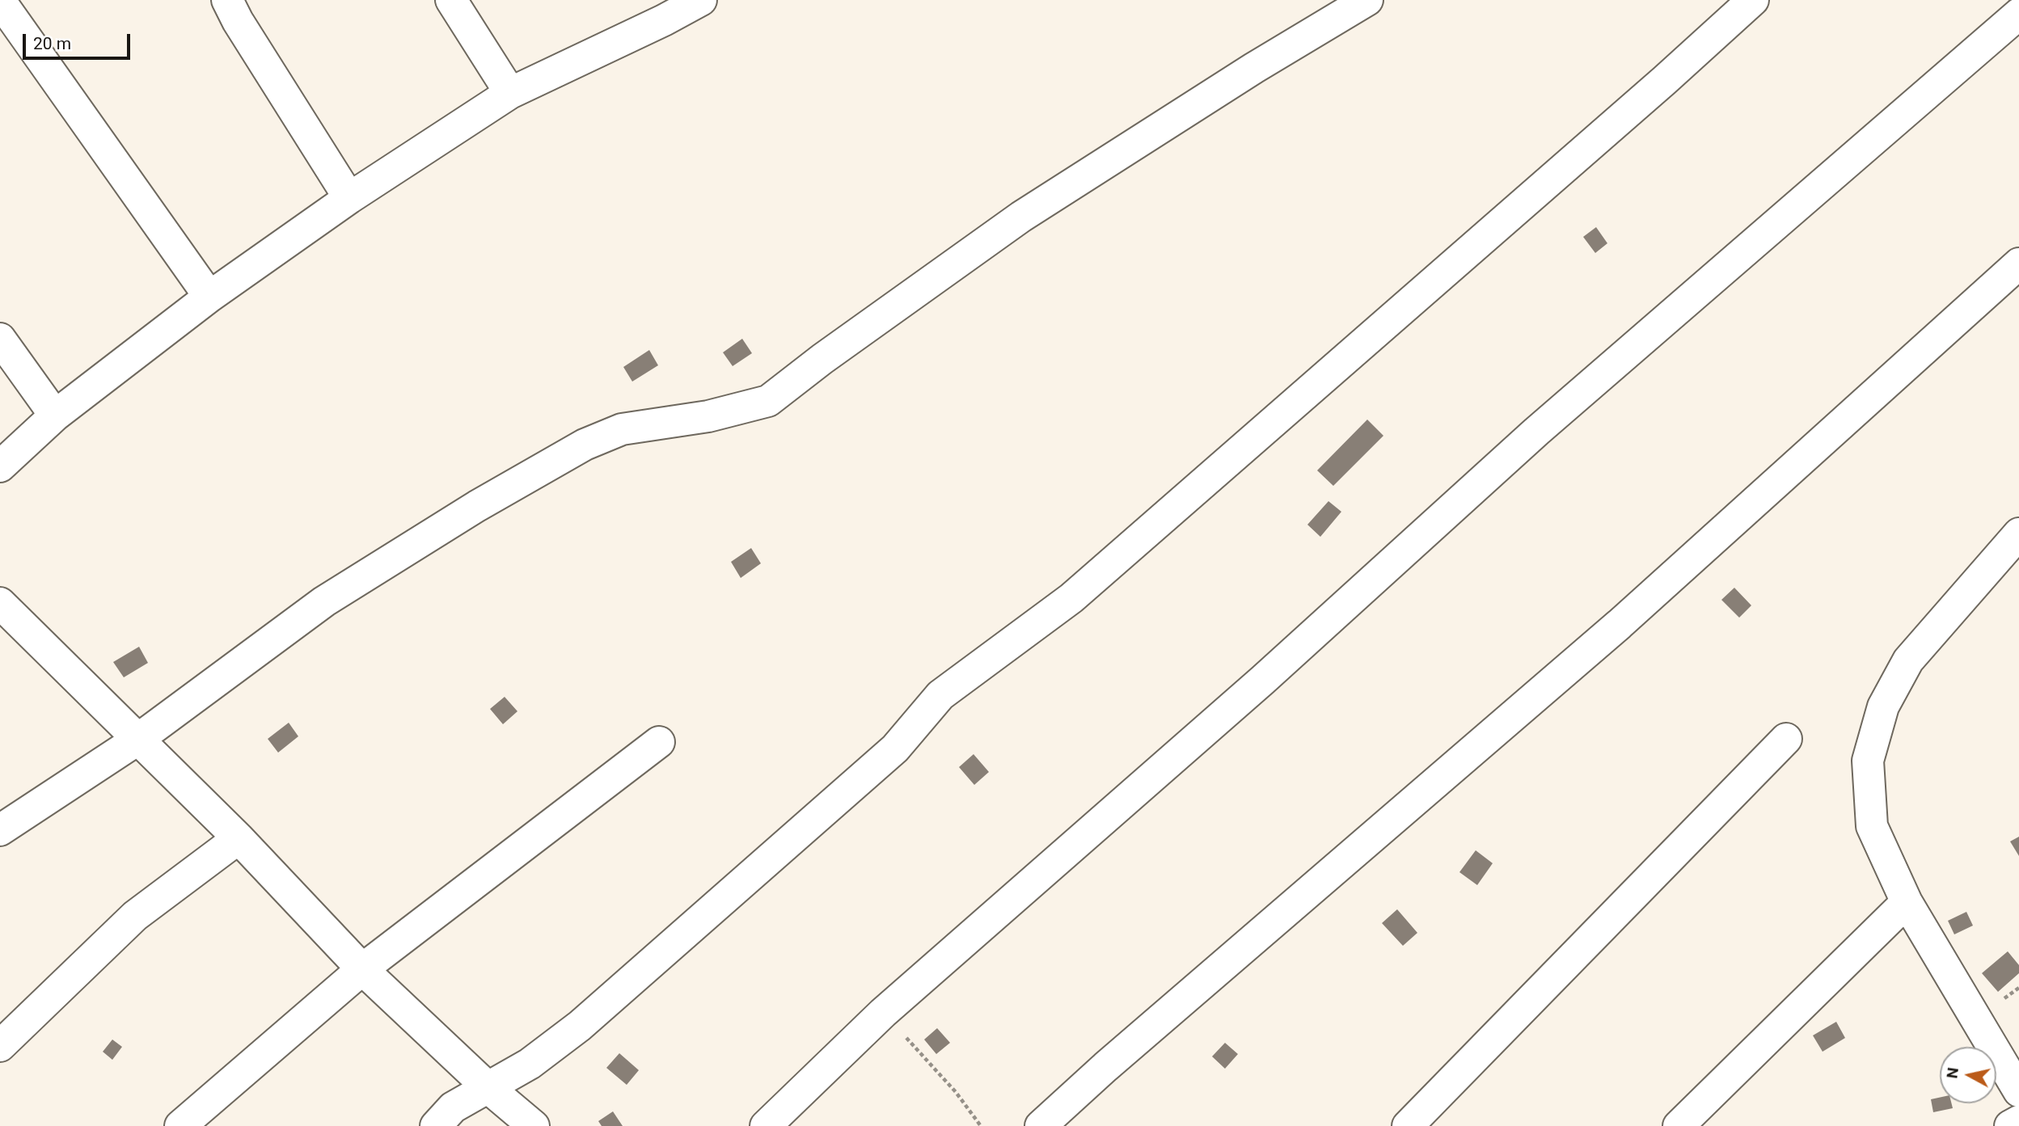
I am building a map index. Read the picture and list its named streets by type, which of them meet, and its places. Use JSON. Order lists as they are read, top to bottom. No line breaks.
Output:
{"scale_bar":"20 m","north":"left"}
